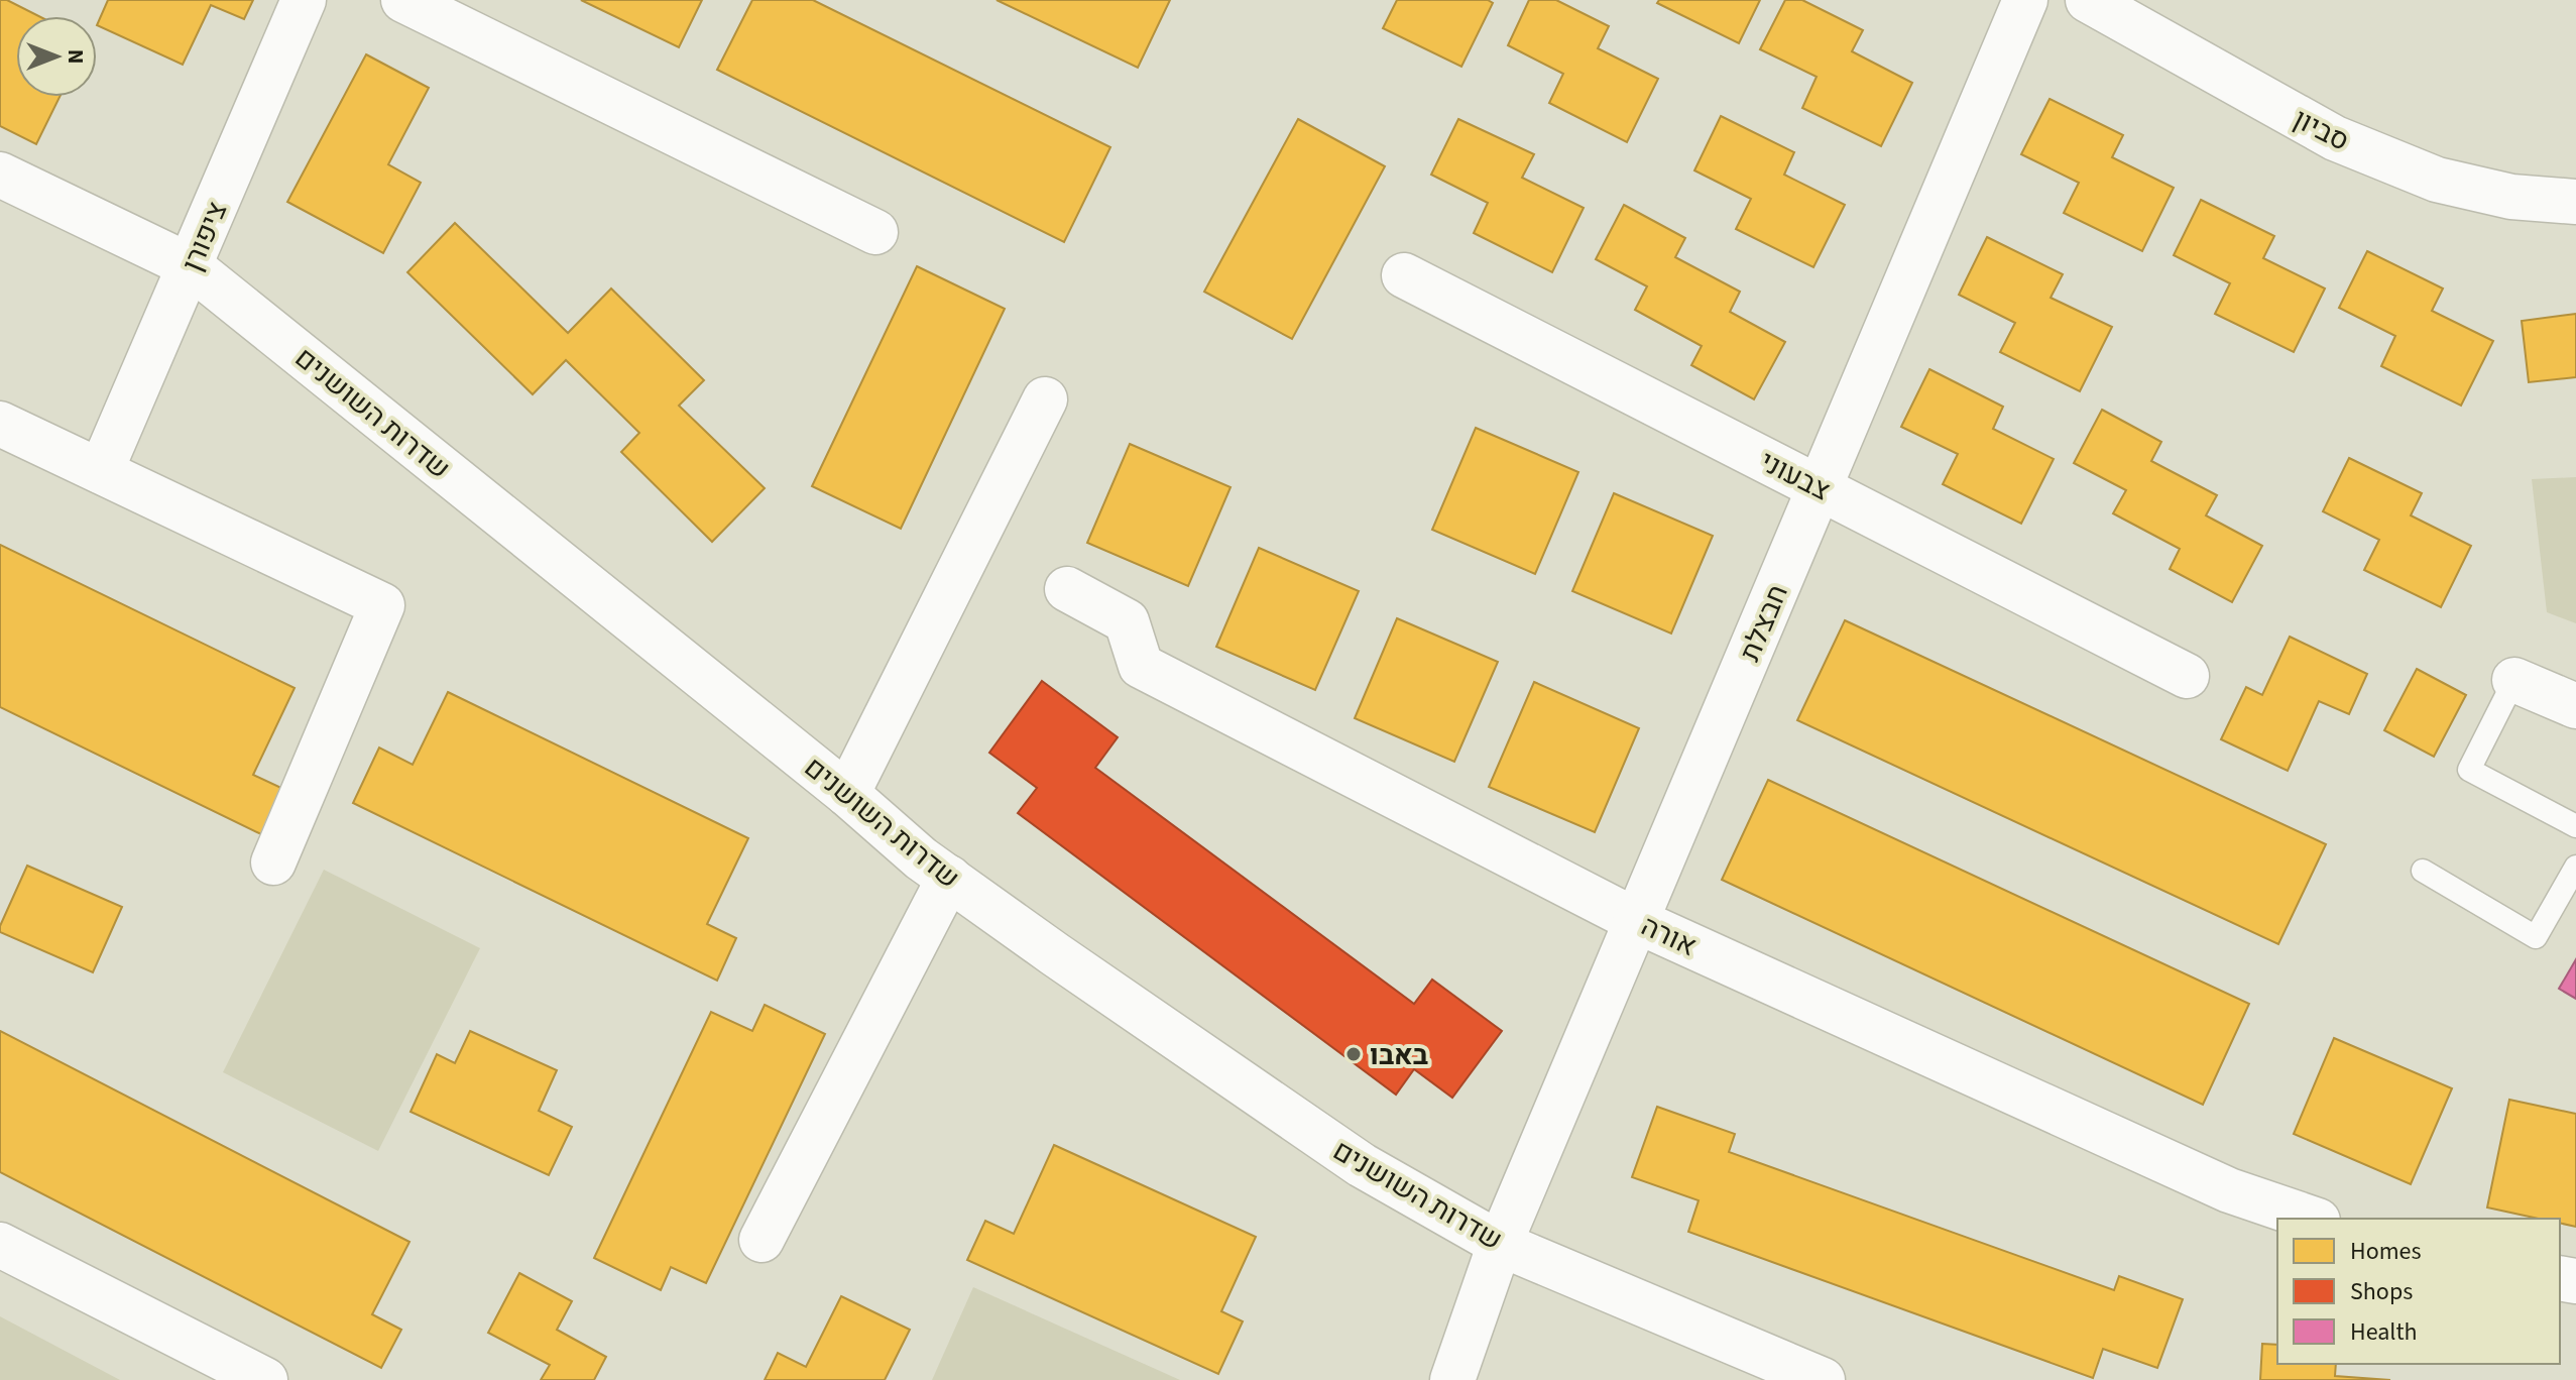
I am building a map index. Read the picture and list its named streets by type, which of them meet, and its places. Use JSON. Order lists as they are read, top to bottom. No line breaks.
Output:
{"streets":{"street":["סביון","ציפורן","שדרות השושנים","צבעוני","חבצלת","אורה"]},"crossings":[["ציפורן","שדרות השושנים"],["שדרות השושנים","חבצלת"],["צבעוני","חבצלת"],["חבצלת","אורה"]],"places":["באבו"],"legend":["Homes","Shops","Health"],"north":"right"}
